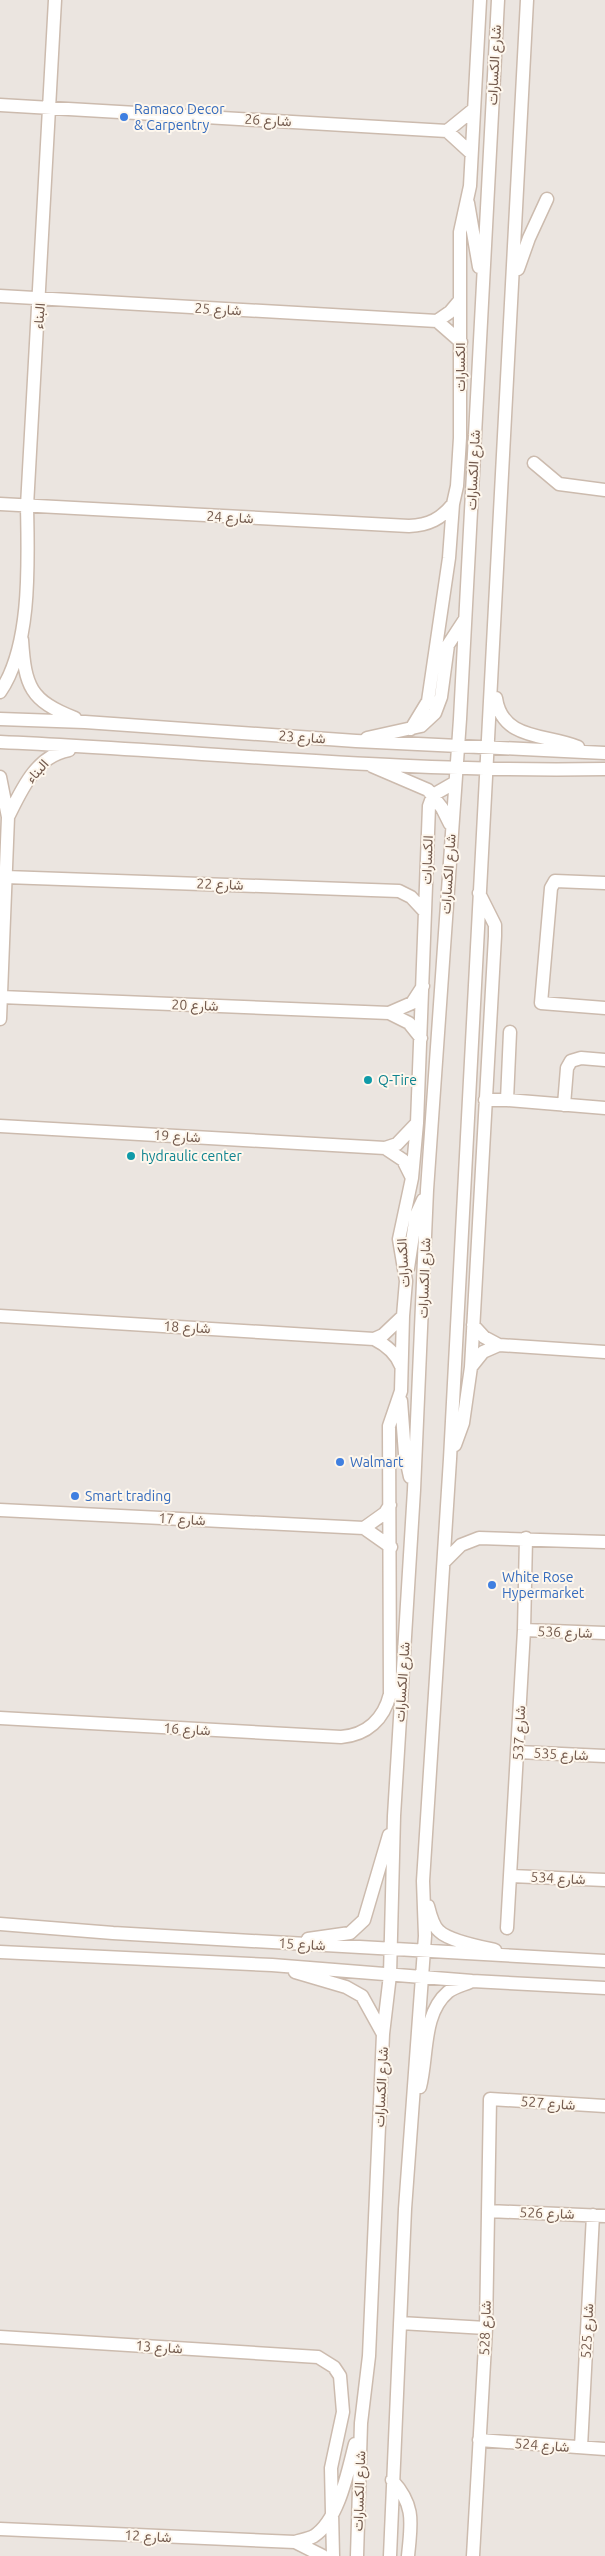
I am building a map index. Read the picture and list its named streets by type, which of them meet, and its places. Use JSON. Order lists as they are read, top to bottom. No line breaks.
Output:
{"streets":{"street":["شارع الكسارات","شارع 26","شارع 25","البناء","الكسارات","شارع 24","شارع 23","شارع 22","شارع 20","شارع 19","شارع 18","شارع 17","شارع 536","شارع 16","شارع 537","شارع 535","شارع 534","شارع 15","شارع 527","شارع 526","شارع 528","شارع 525","شارع 13","شارع 524","شارع 12"]},"crossings":[["شارع الكسارات","شارع 23"],["شارع الكسارات","شارع 15"],["شارع الكسارات","شارع 13"],["شارع الكسارات","شارع 12"],["شارع 26","البناء"],["شارع 25","البناء"],["البناء","شارع 24"],["البناء","شارع 23"],["البناء","شارع 22"],["البناء","شارع 20"],["الكسارات","شارع 24"],["الكسارات","شارع 22"],["الكسارات","شارع 20"],["الكسارات","شارع 16"],["شارع 536","شارع 537"],["شارع 537","شارع 535"],["شارع 537","شارع 534"],["شارع 527","شارع 528"],["شارع 526","شارع 528"],["شارع 526","شارع 525"],["شارع 528","شارع 524"],["شارع 525","شارع 524"]],"places":["Ramaco Decor & Carpentry","Q-Tire","hydraulic center","Walmart","Smart trading","White Rose Hypermarket"]}
